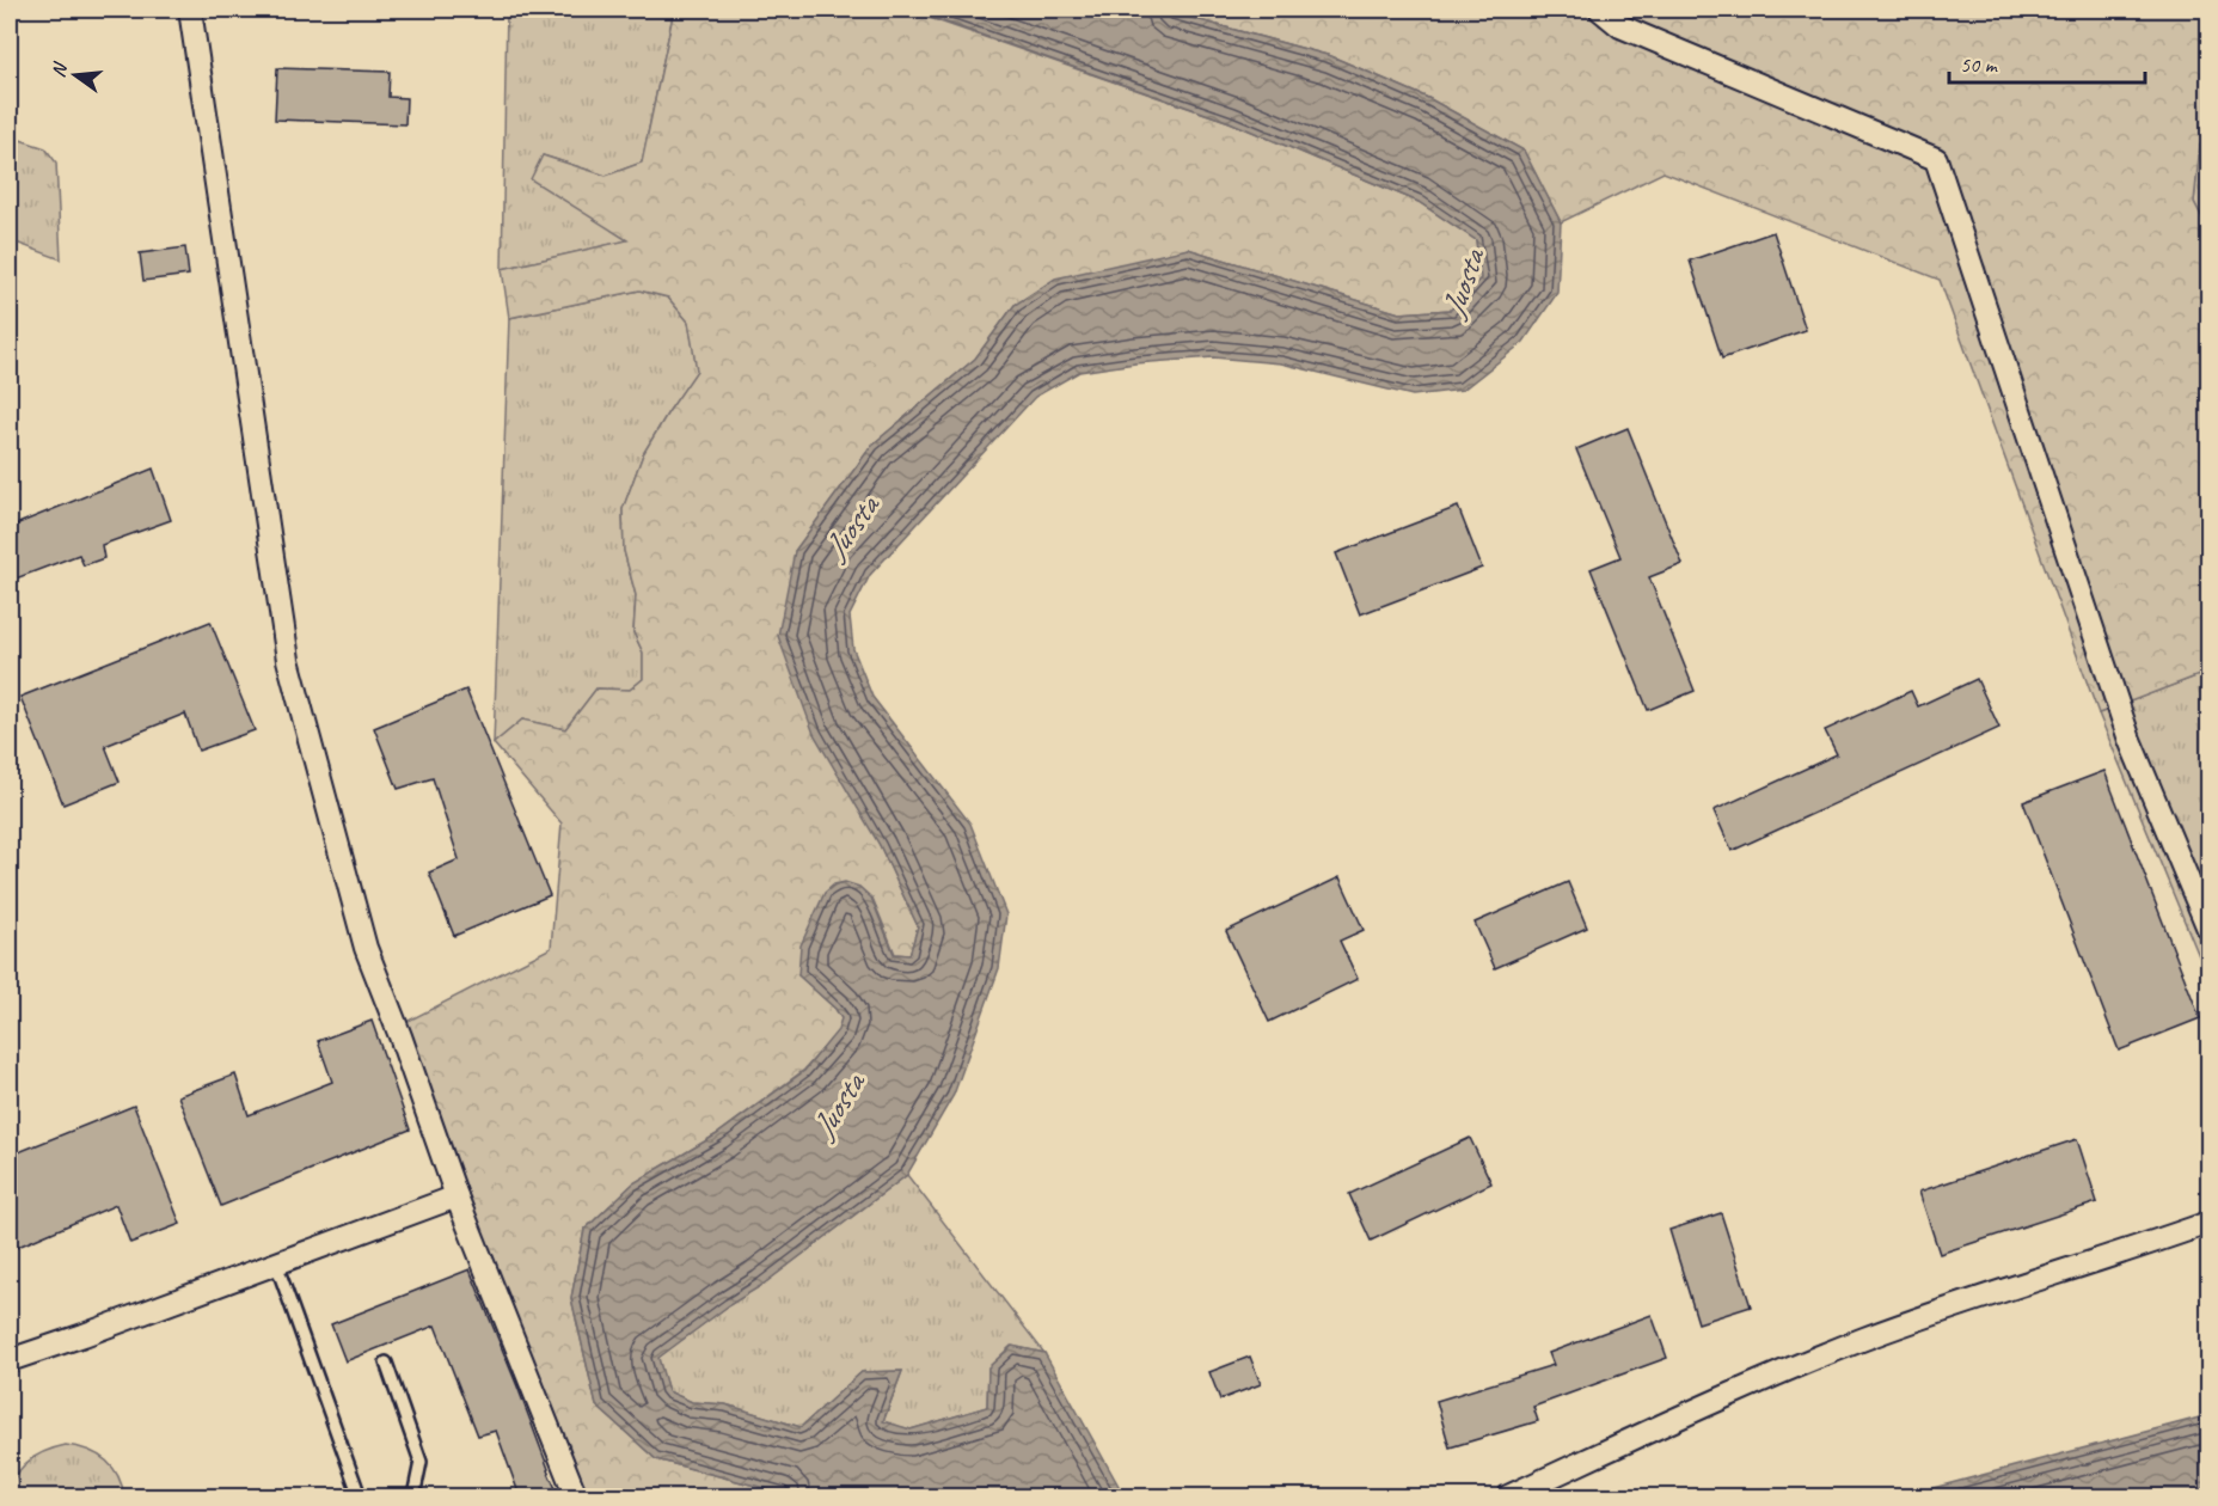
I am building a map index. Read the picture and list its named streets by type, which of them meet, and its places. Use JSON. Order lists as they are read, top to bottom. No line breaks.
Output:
{"water":["Juosta"],"scale_bar":"50 m","north":"left"}
